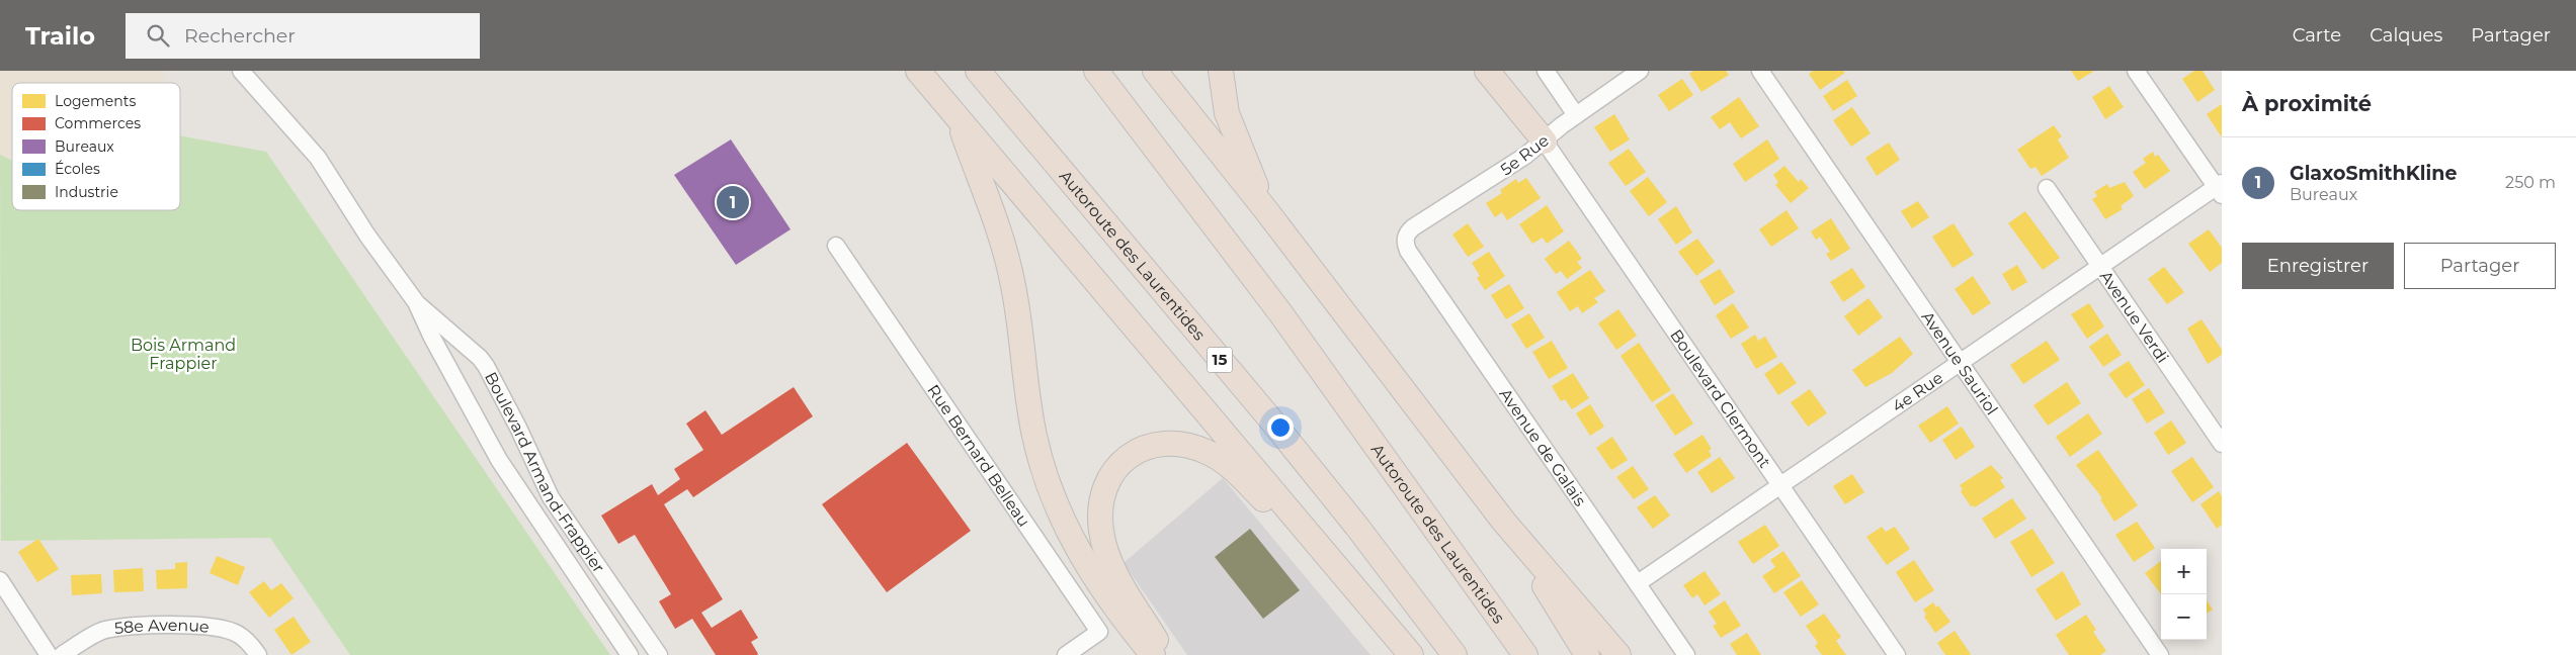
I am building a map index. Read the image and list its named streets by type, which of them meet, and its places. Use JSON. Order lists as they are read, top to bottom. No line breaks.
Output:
{"streets":{"highway":["Autoroute des Laurentides","15"],"street":["5e Rue","Avenue Verdi","Avenue Sauriol","4e Rue","Boulevard Clermont","Avenue de Galais","Rue Bernard Belleau","Boulevard Armand-Frappier","58e Avenue"]},"crossings":[["5e Rue","Boulevard Clermont"],["5e Rue","Avenue de Galais"],["Avenue Verdi","4e Rue"],["Avenue Sauriol","4e Rue"],["4e Rue","Boulevard Clermont"],["4e Rue","Avenue de Galais"]],"parks":["Bois Armand Frappier"],"legend":["Logements","Commerces","Bureaux","Écoles","Industrie"],"page":{"header":"Trailo","search":"Rechercher","nav":["Carte","Calques","Partager"],"heading":"À proximité","list":[{"mark":"1","name":"GlaxoSmithKline","note":"Bureaux","value":"250 m"}],"pins":"1","buttons":["Enregistrer","Partager"],"map_buttons":["+","−"]}}
